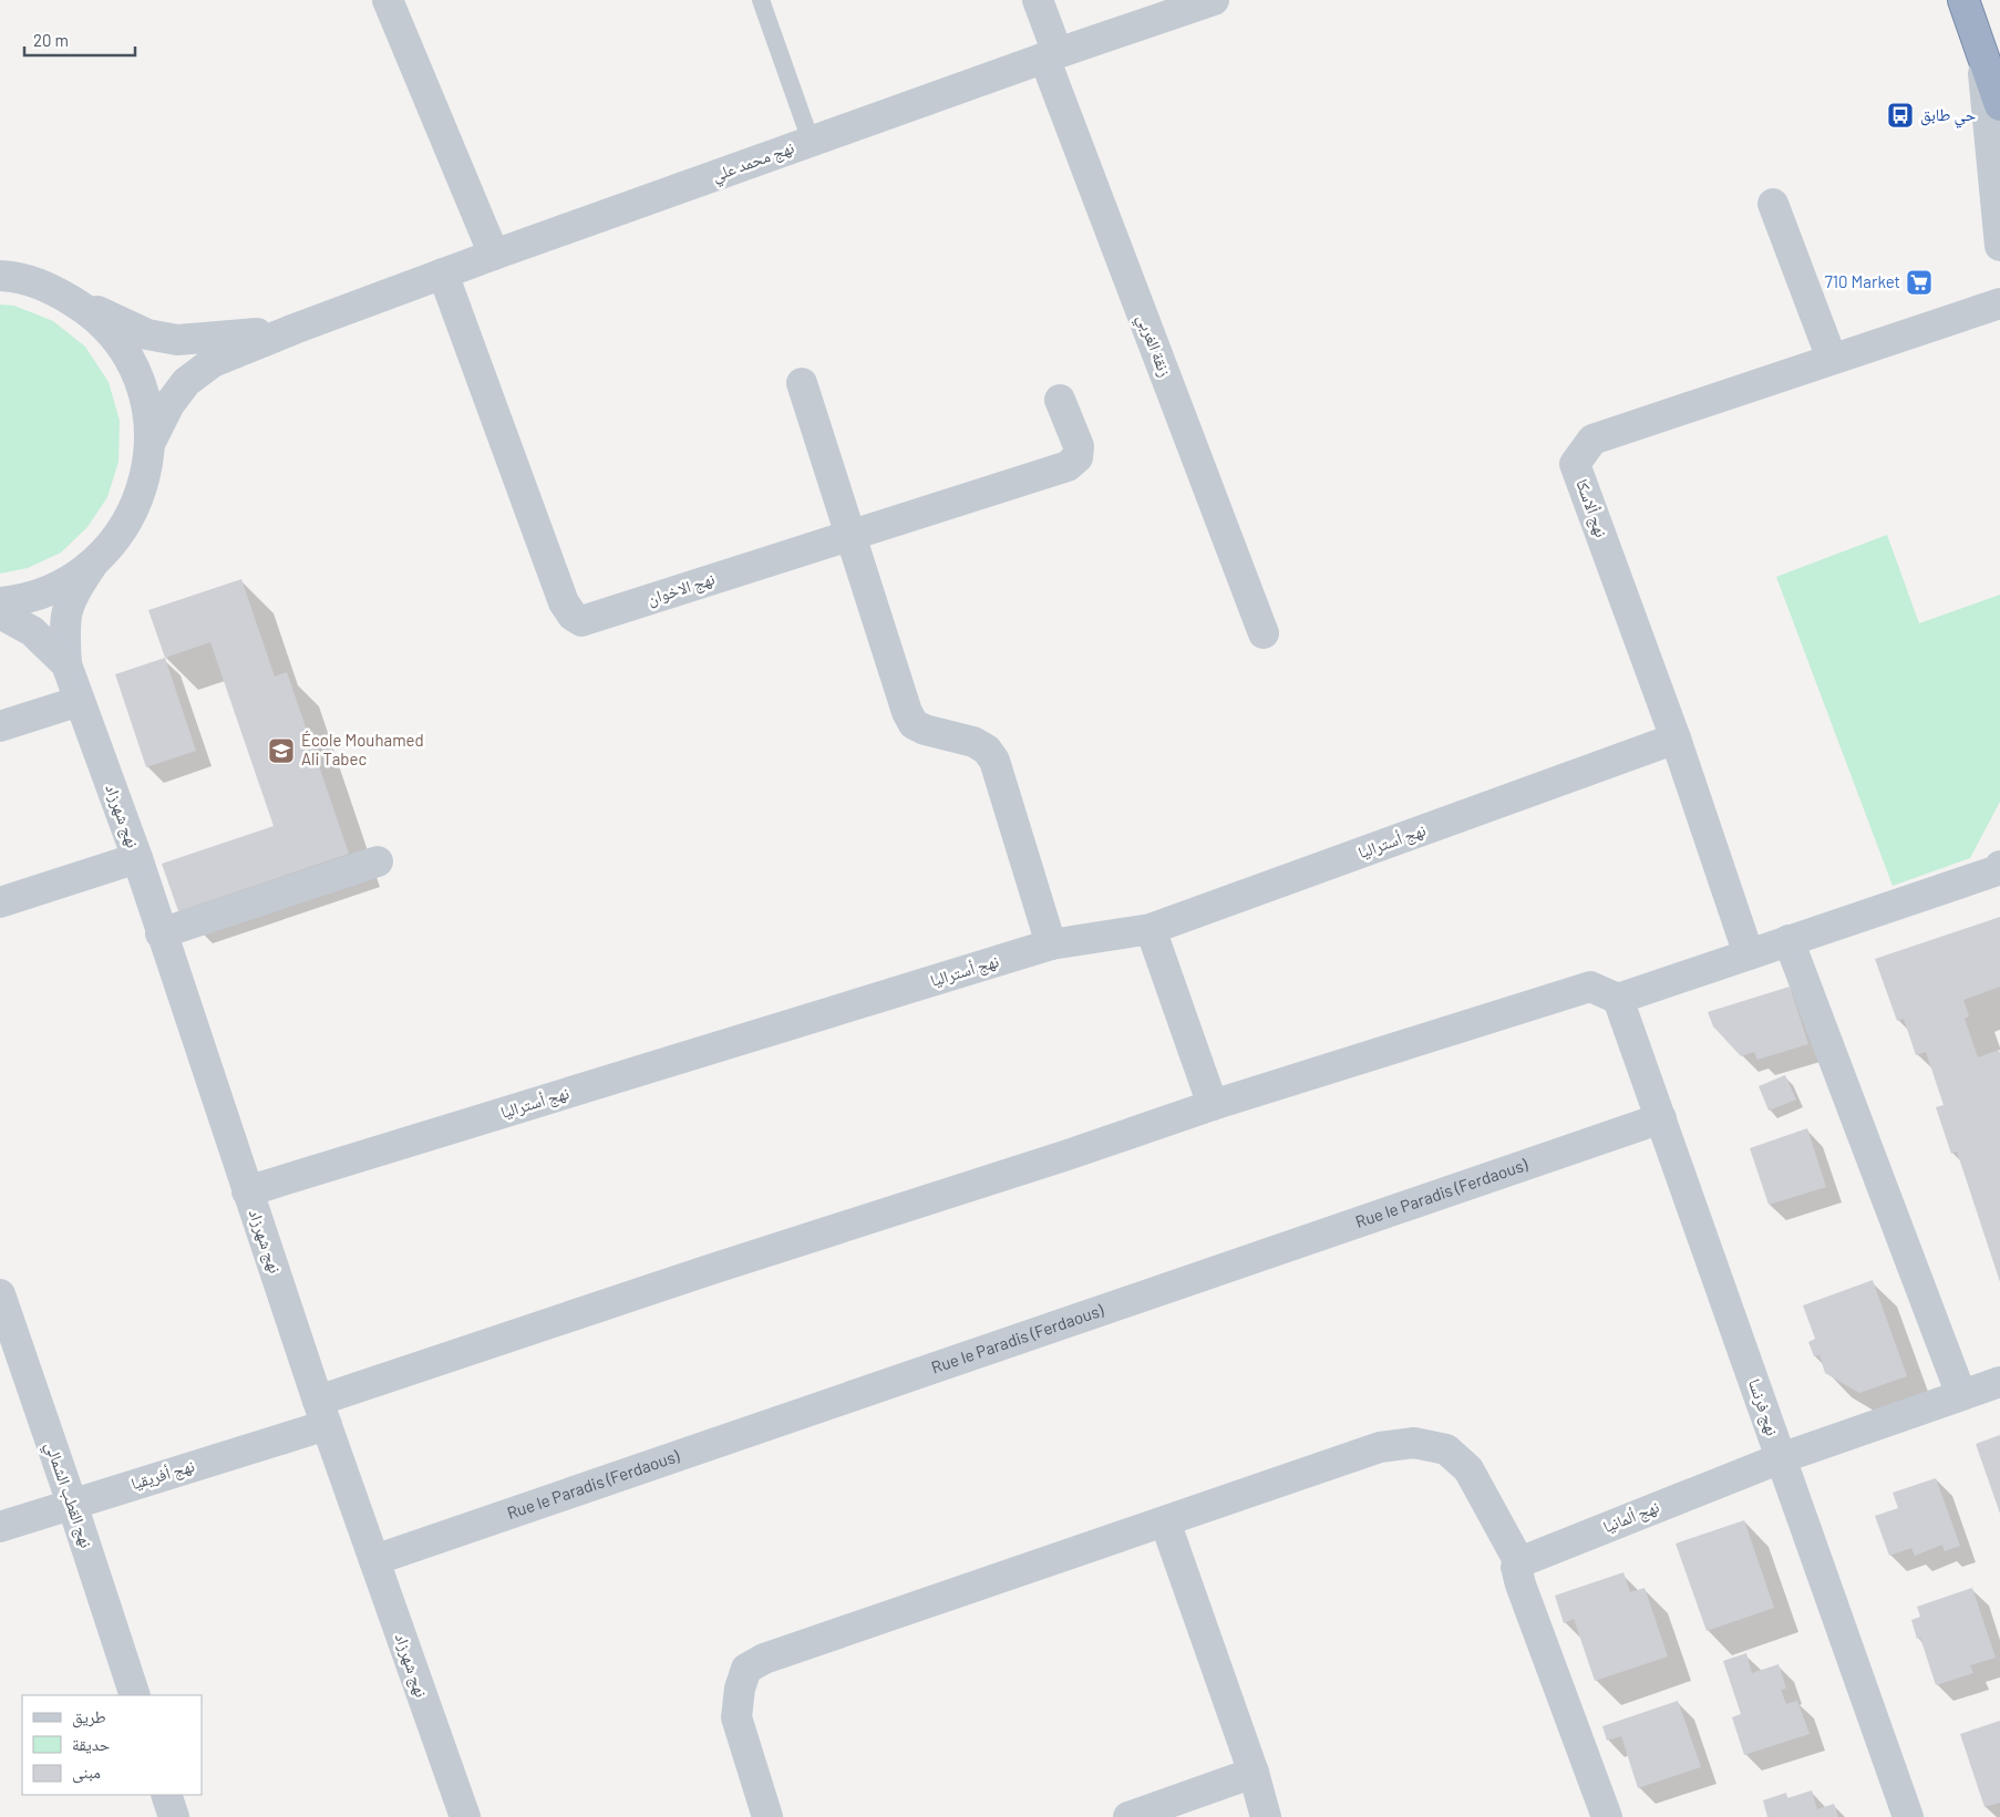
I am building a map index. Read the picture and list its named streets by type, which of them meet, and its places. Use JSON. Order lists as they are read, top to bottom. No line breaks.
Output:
{"streets":{"street":["نهج محمد علي","زنقة الغربي","نهج ألاسكا","نهج الاخوان","نهج شهرزاد","نهج أستراليا","Rue le Paradis (Ferdaous)","نهج فرنسا","نهج أفريقيا","نهج القطب الشمالي","نهج ألمانيا"]},"crossings":[["نهج محمد علي","زنقة الغربي"],["نهج محمد علي","نهج الاخوان"],["نهج ألاسكا","نهج أستراليا"],["نهج شهرزاد","نهج أستراليا"],["نهج شهرزاد","Rue le Paradis (Ferdaous)"],["نهج شهرزاد","نهج أفريقيا"],["Rue le Paradis (Ferdaous)","نهج فرنسا"],["نهج فرنسا","نهج أفريقيا"],["نهج فرنسا","نهج ألمانيا"],["نهج أفريقيا","نهج القطب الشمالي"]],"places":{"bus stop":["حي طابق"],"supermarket":["710 Market"],"school or university":["École Mouhamed Ali Tabec"]},"legend":["طريق","حديقة","مبنى"],"scale_bar":"20 m"}
